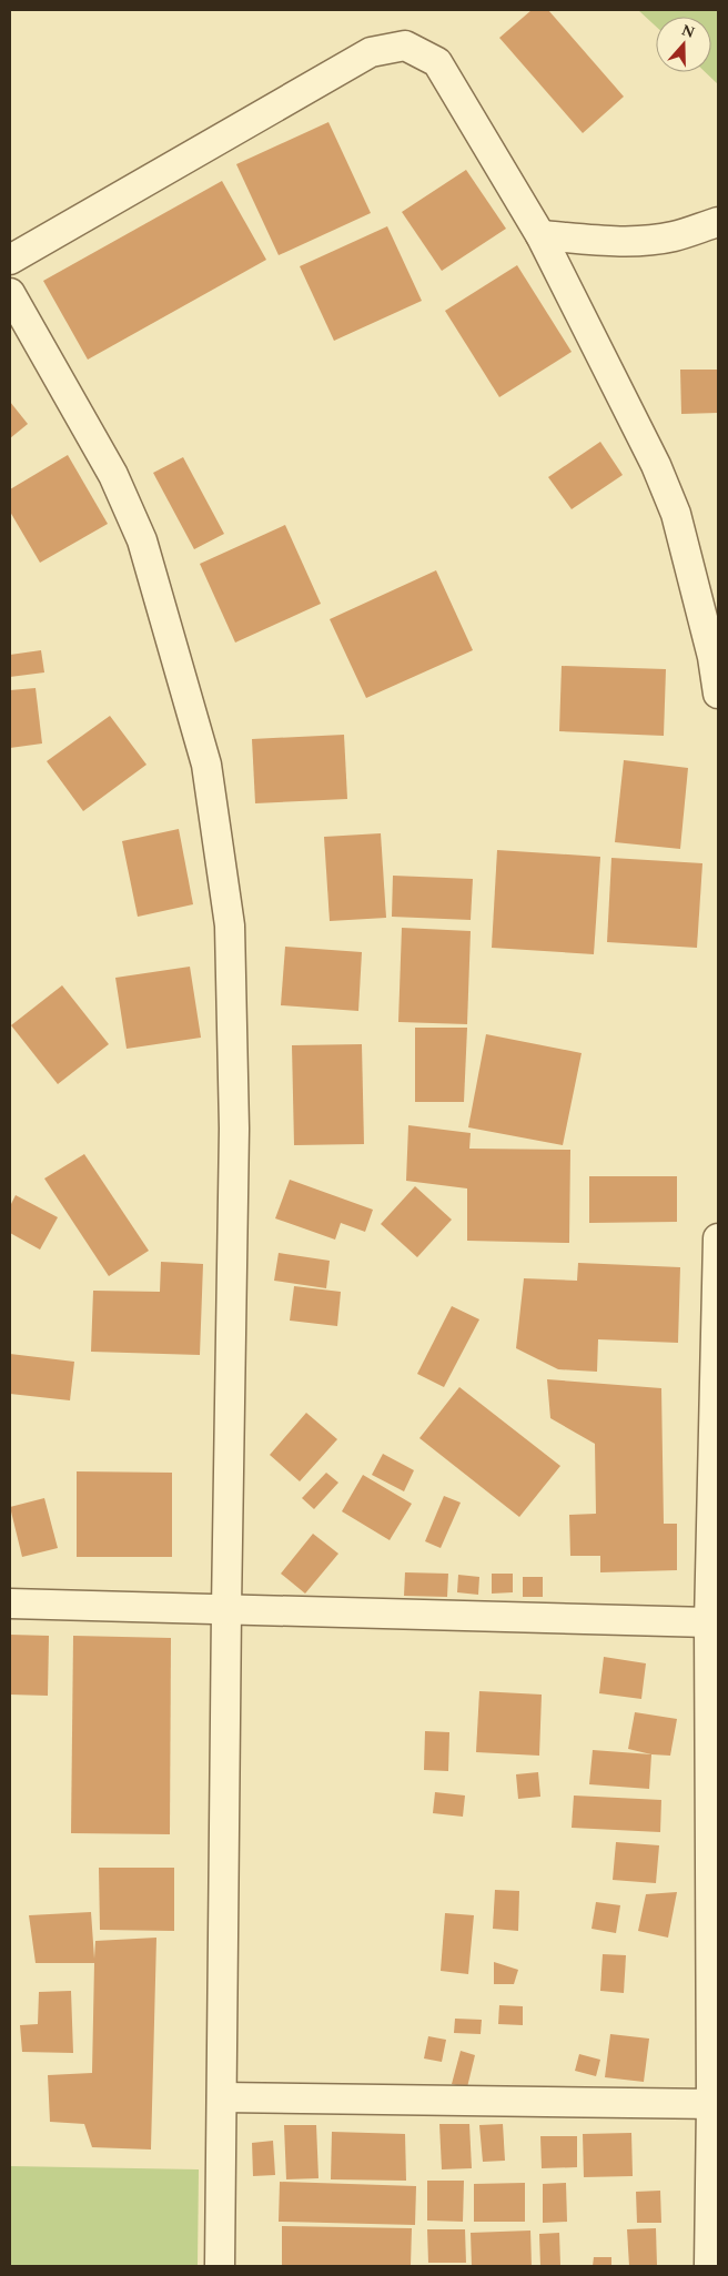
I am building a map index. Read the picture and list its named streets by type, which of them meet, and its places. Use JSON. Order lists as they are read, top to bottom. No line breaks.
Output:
{"north":"top"}
